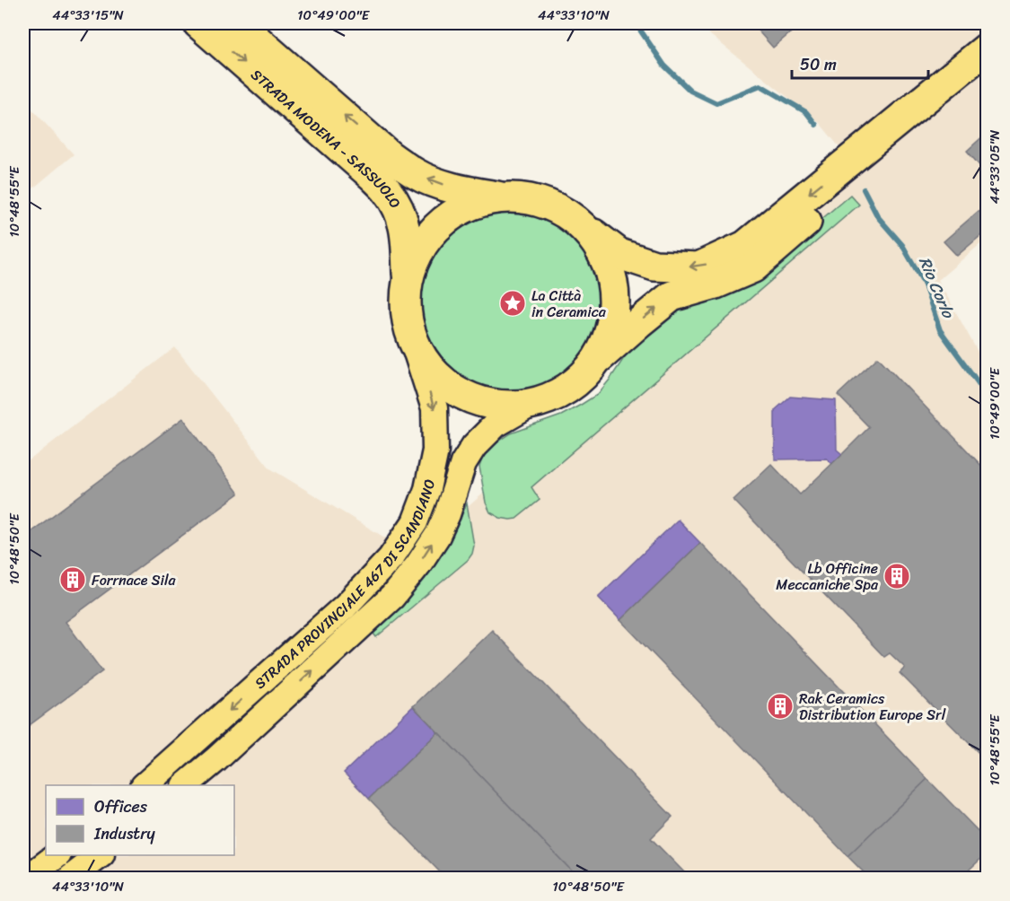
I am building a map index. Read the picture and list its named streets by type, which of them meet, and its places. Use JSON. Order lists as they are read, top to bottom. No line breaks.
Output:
{"streets":{"highway":["STRADA MODENA - SASSUOLO","STRADA PROVINCIALE 467 DI SCANDIANO"]},"crossings":[["STRADA MODENA - SASSUOLO","STRADA PROVINCIALE 467 DI SCANDIANO"]],"water":["Rio Corlo"],"places":{"place":["La Città in Ceramica"],"building":["Lb Officine Meccaniche Spa","Forrnace Sila","Rak Ceramics Distribution Europe Srl"]},"legend":["Offices","Industry"],"scale_bar":"50 m","coordinates":["44°33'15\"N","10°49'00\"E","44°33'10\"N","44°33'05\"N","10°48'55\"E","10°48'50\"E"]}
